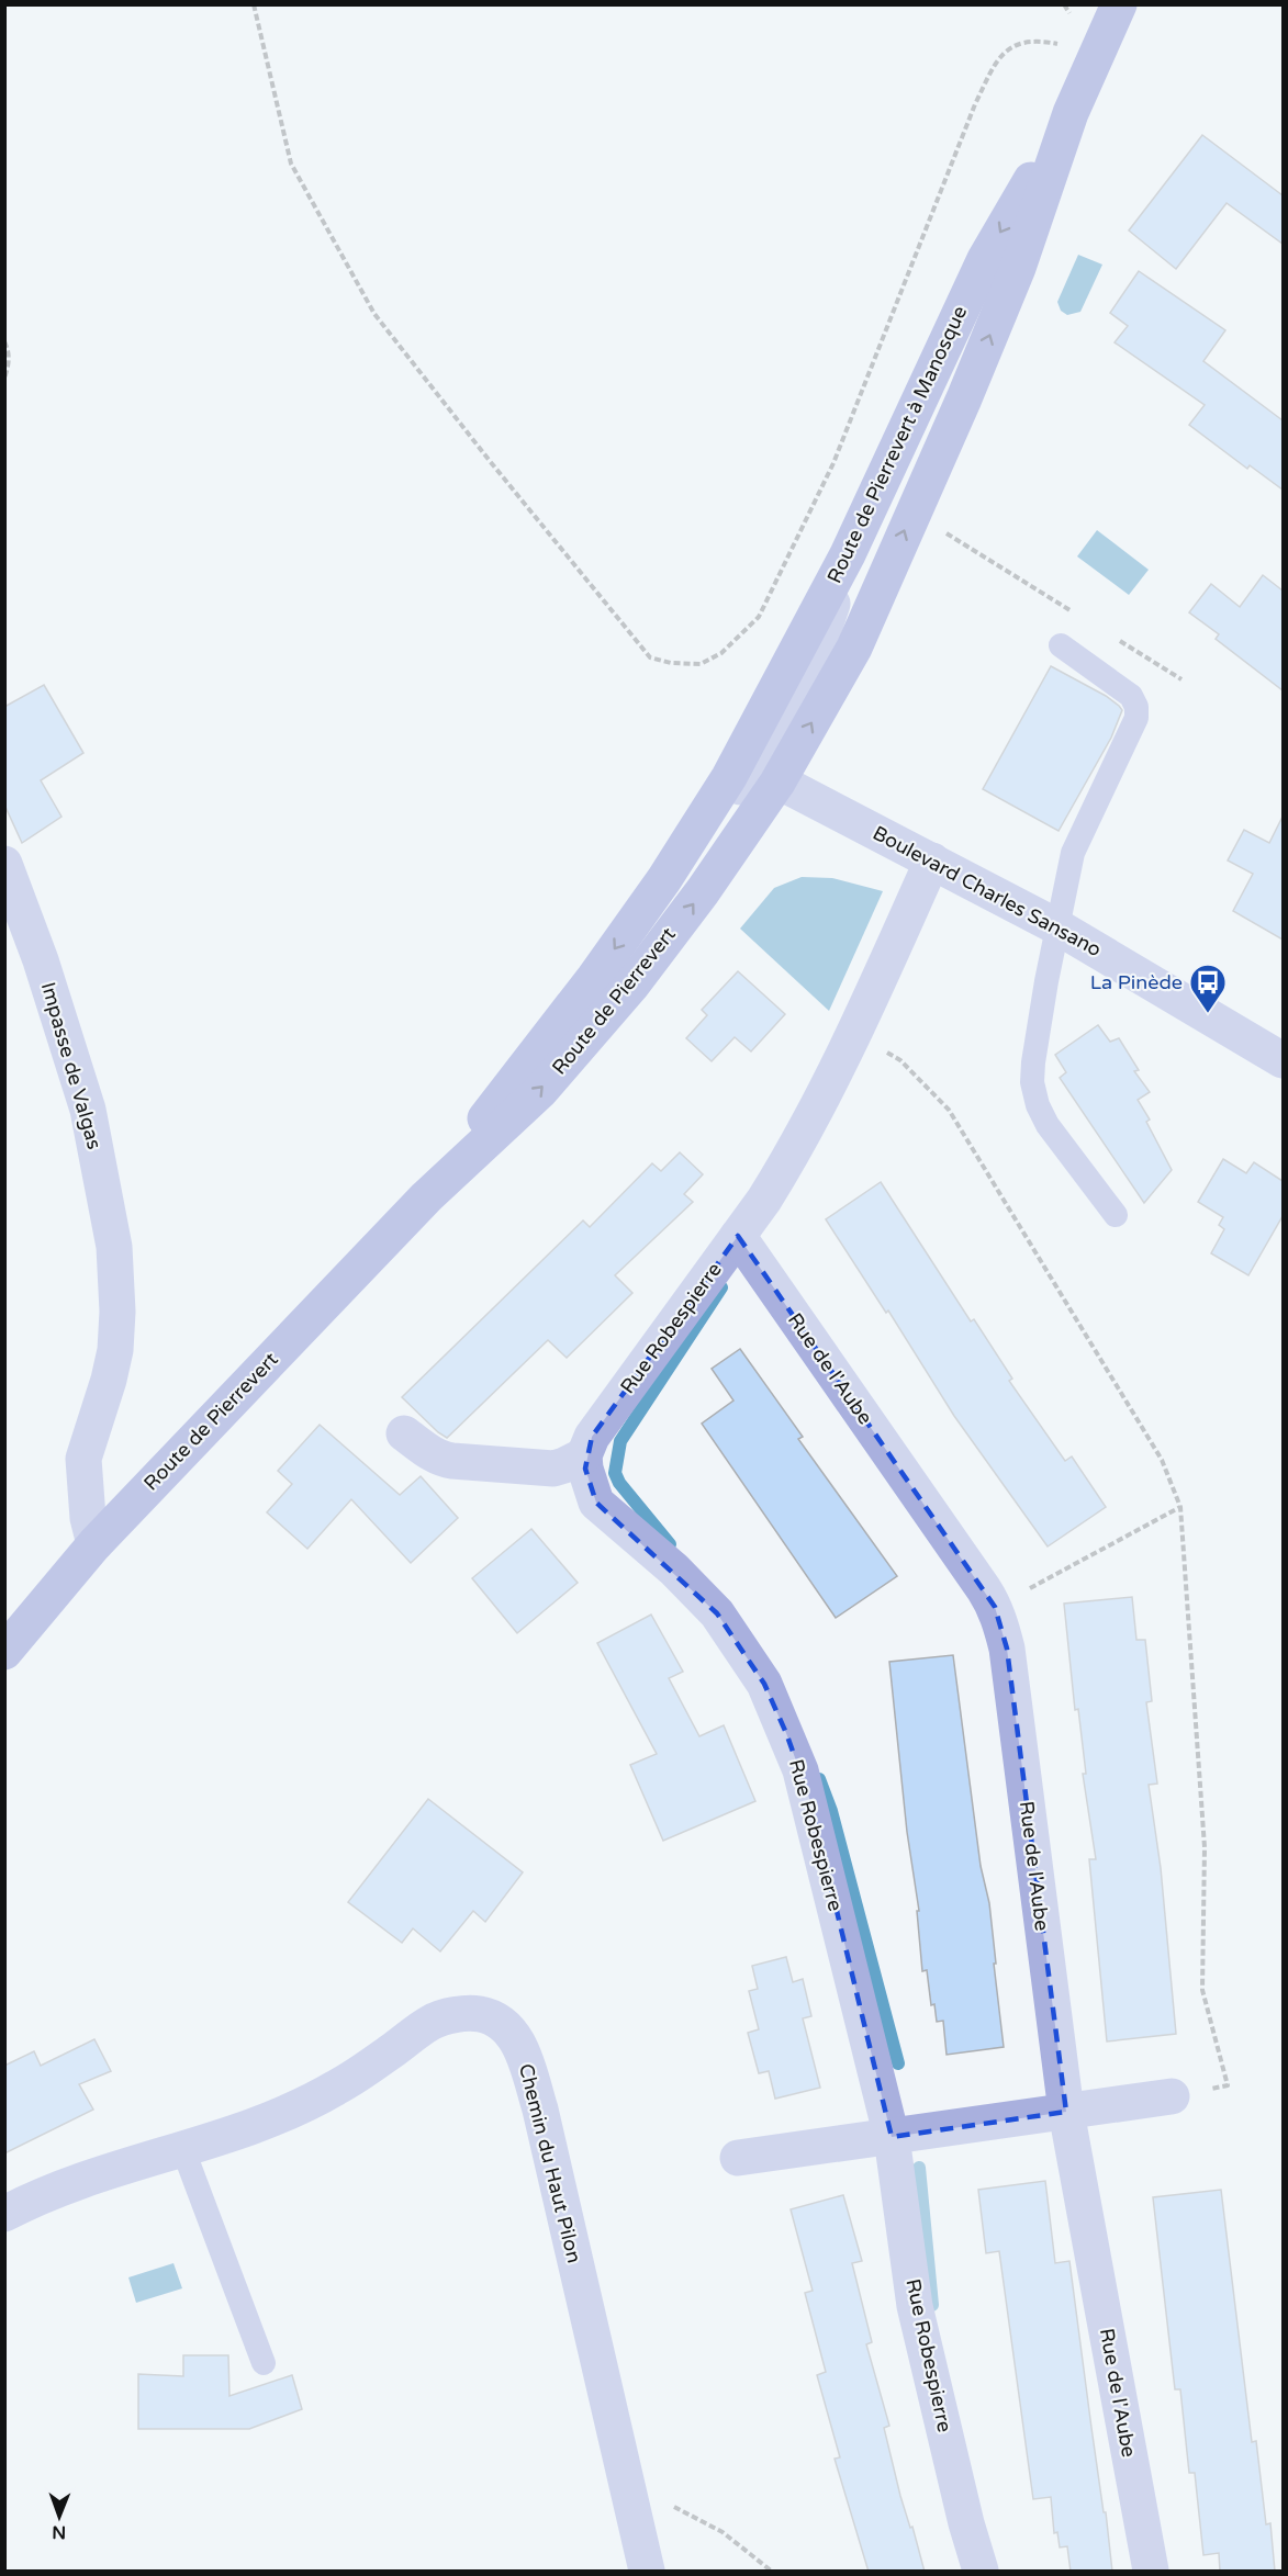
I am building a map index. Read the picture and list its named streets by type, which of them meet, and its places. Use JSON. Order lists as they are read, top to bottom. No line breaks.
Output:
{"streets":{"main road":["Route de Pierrevert à Manosque","Route de Pierrevert"],"street":["Boulevard Charles Sansano","Impasse de Valgas","Rue Robespierre","Rue de l'Aube","Chemin du Haut Pilon"]},"crossings":[["Route de Pierrevert à Manosque","Boulevard Charles Sansano"],["Route de Pierrevert à Manosque","Route de Pierrevert"],["Boulevard Charles Sansano","Route de Pierrevert"],["Boulevard Charles Sansano","Rue Robespierre"],["Route de Pierrevert","Impasse de Valgas"],["Rue Robespierre","Rue de l'Aube"]],"places":{"bus stop":["La Pinède"]},"north":"bottom"}
